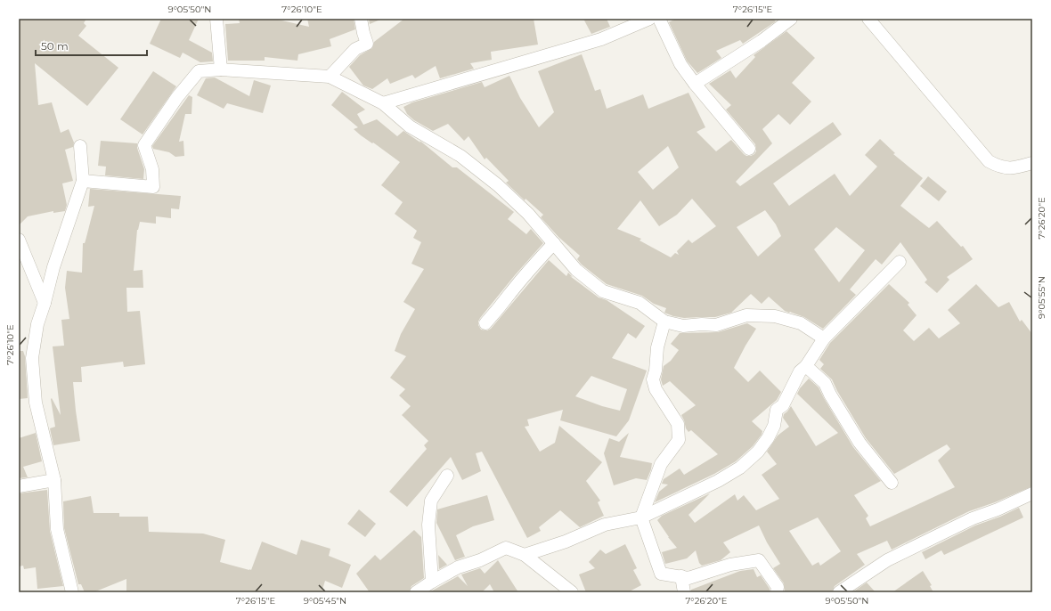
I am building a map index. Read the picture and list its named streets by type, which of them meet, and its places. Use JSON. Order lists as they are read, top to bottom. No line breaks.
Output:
{"scale_bar":"50 m","coordinates":["9°05'50\"N","7°26'10\"E","7°26'15\"E","7°26'20\"E","9°05'55\"N","9°05'45\"N"]}
